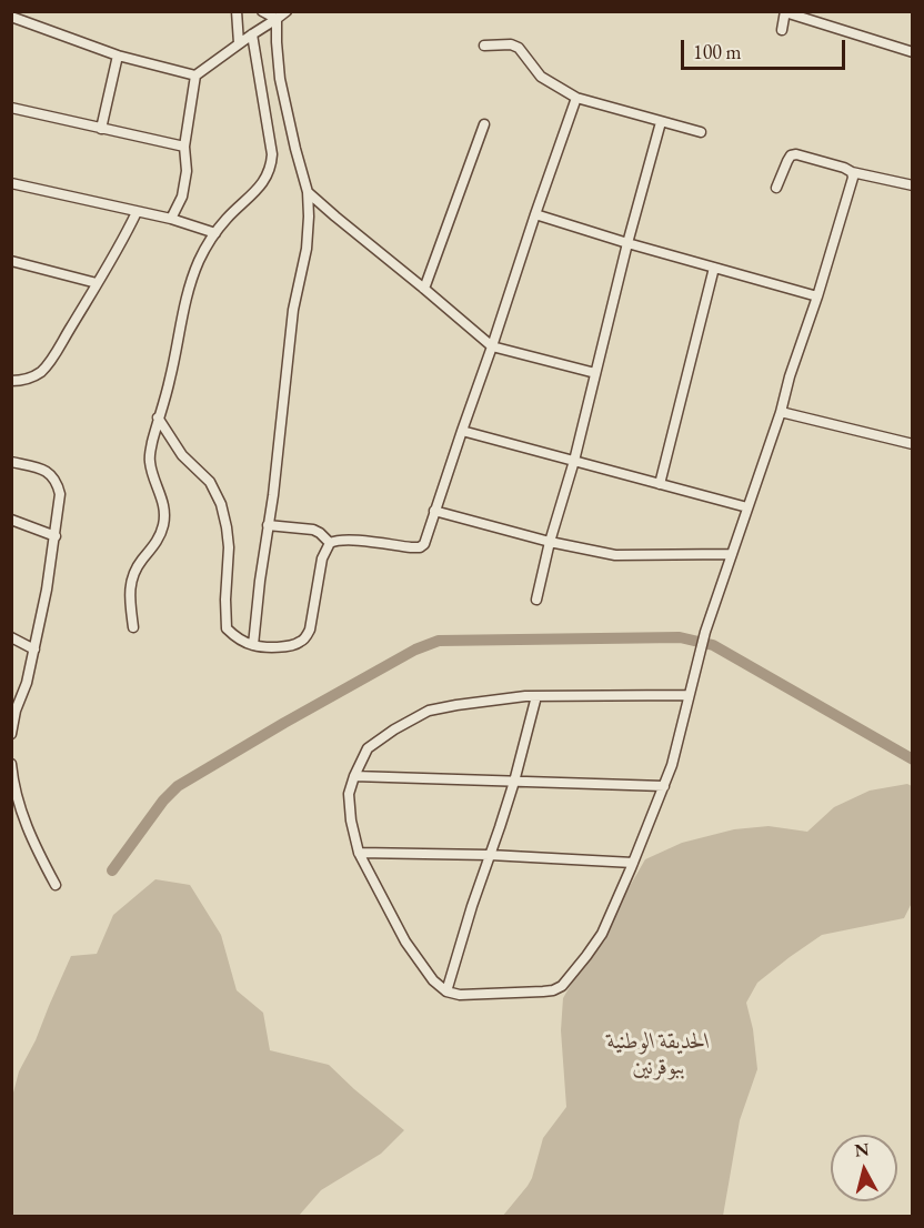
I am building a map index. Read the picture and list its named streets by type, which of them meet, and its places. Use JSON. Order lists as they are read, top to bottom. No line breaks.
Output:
{"parks":["الحديقة الوطنية ببوقرنين"],"scale_bar":"100 m","north":"top"}
